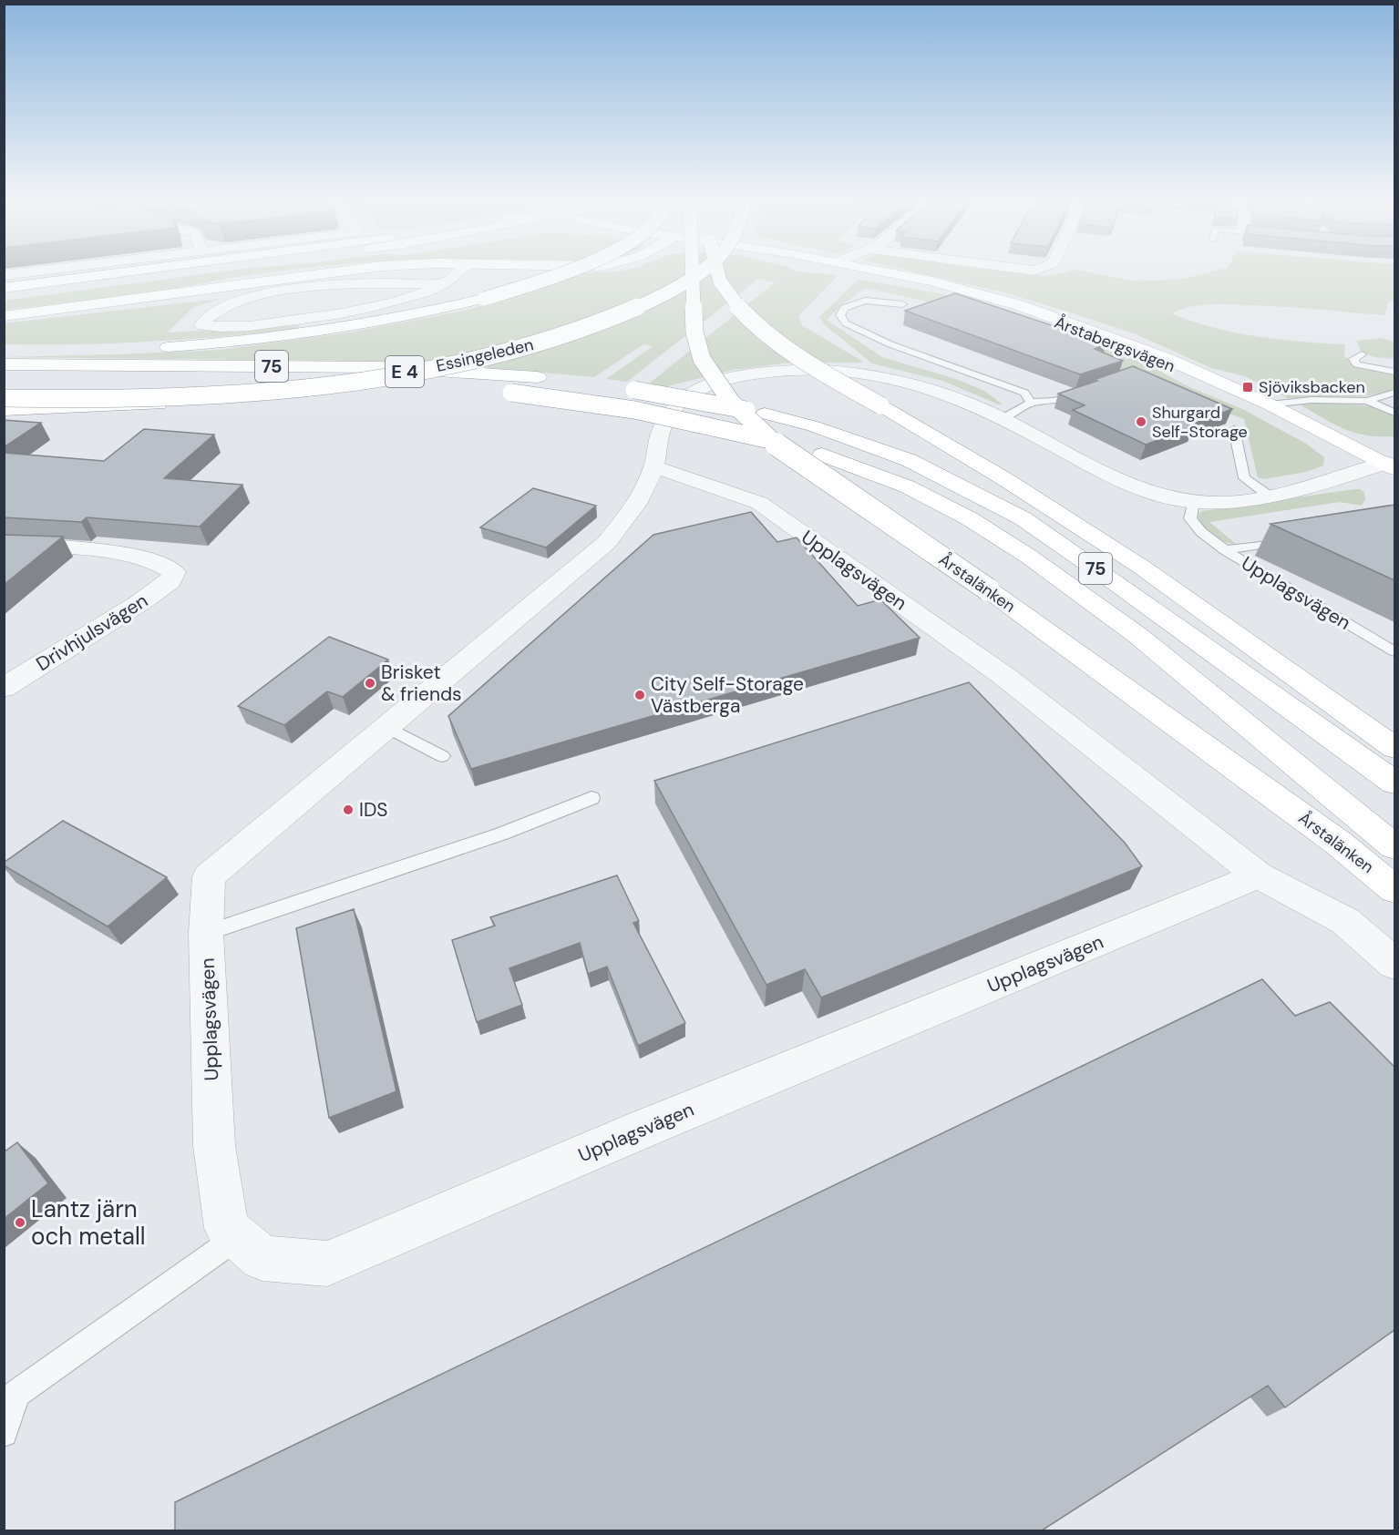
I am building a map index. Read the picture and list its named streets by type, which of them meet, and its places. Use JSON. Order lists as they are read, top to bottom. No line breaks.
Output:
{"streets":{"main road":["Årstabergsvägen","Essingeleden","75","E 4","Årstalänken"],"street":["Upplagsvägen","Drivhjulsvägen"]},"crossings":[["Årstabergsvägen","Upplagsvägen"]],"places":{"transit":["Sjöviksbacken"],"other":["Shurgard Self-Storage","Brisket & friends","City Self-Storage Västberga","IDS","Lantz järn och metall"]}}
